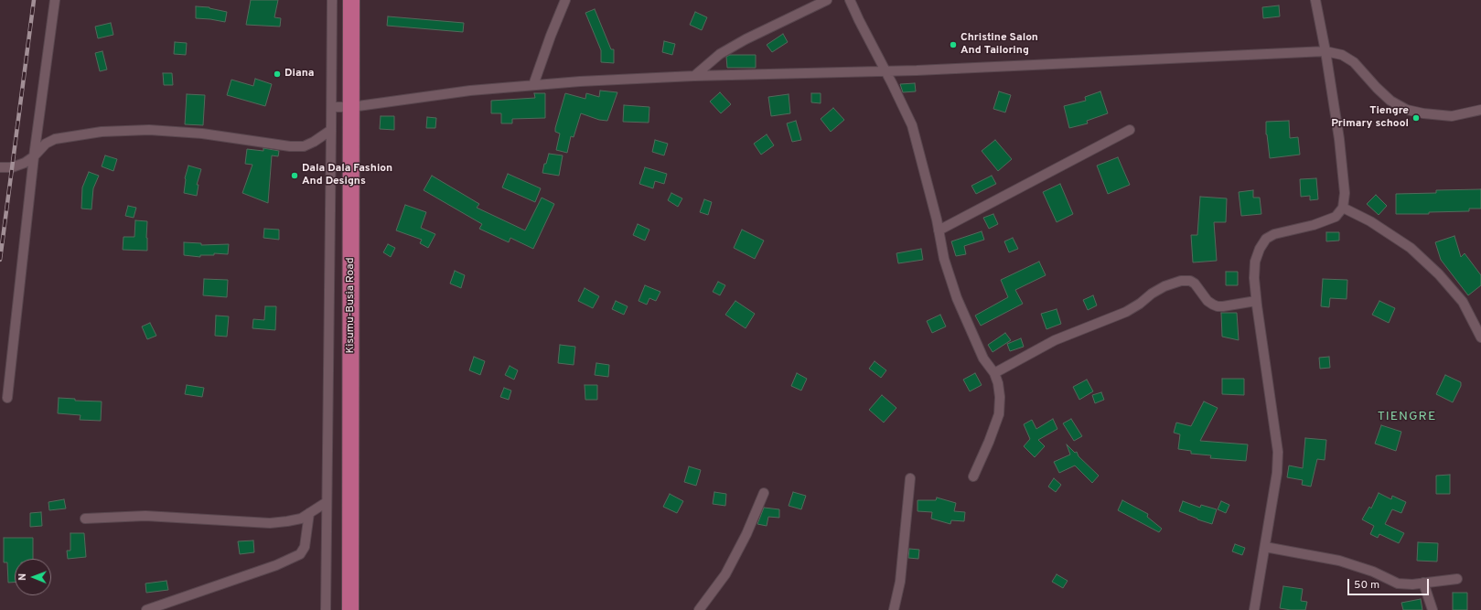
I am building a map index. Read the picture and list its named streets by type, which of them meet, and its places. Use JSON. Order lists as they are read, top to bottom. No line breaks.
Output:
{"streets":{"highway":["Kisumu-Busia Road"]},"districts":["TIENGRE"],"places":["Christine Salon And Tailoring","Diana","Tiengre Primary school","Dala Dala Fashion And Designs"],"scale_bar":"50 m","north":"left"}
